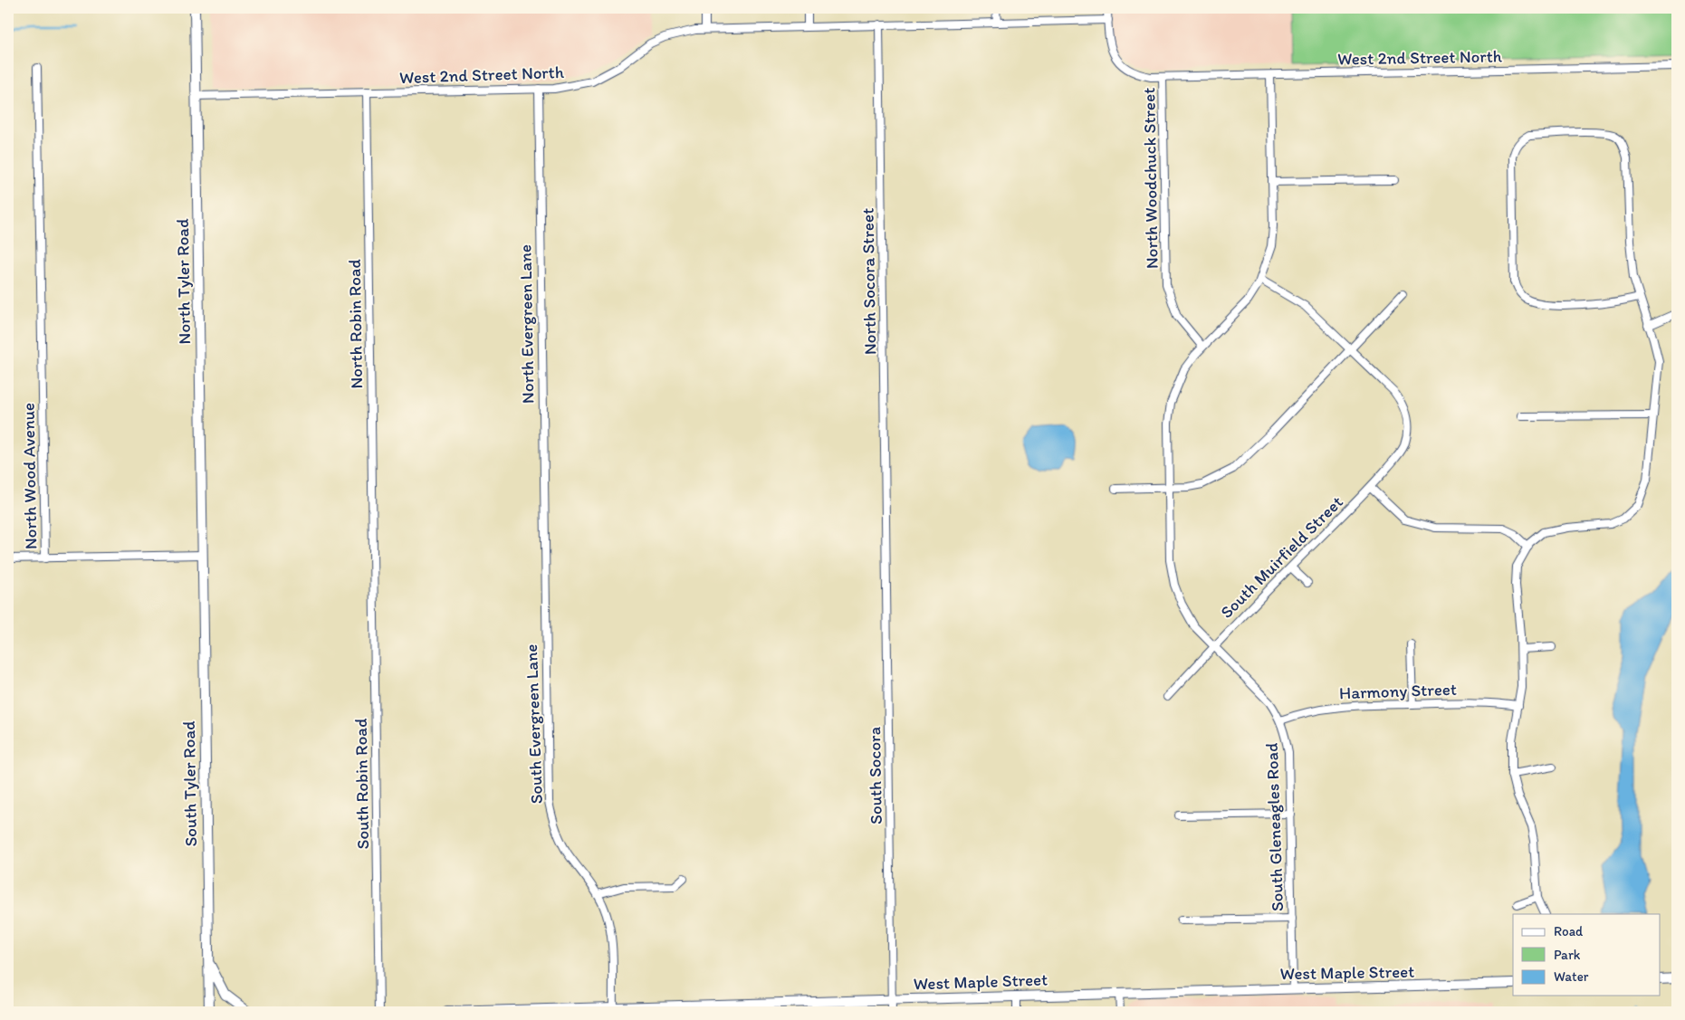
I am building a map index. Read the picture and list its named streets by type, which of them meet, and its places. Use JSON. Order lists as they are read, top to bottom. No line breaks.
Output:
{"streets":{"main road":["North Tyler Road","South Tyler Road","West Maple Street"],"street":["West 2nd Street North","North Woodchuck Street","North Socora Street","North Robin Road","North Evergreen Lane","North Wood Avenue","South Muirfield Street","Harmony Street","South Evergreen Lane","South Socora","South Robin Road","South Gleneagles Road"]},"crossings":[["West 2nd Street North","North Woodchuck Street"],["West 2nd Street North","North Tyler Road"],["West 2nd Street North","North Socora Street"],["West 2nd Street North","North Robin Road"],["West 2nd Street North","North Evergreen Lane"],["West 2nd Street North","South Gleneagles Road"],["North Woodchuck Street","South Gleneagles Road"],["North Tyler Road","South Tyler Road"],["North Socora Street","South Socora"],["North Robin Road","South Robin Road"],["North Evergreen Lane","South Evergreen Lane"],["South Muirfield Street","South Gleneagles Road"],["Harmony Street","South Gleneagles Road"],["South Evergreen Lane","West Maple Street"],["South Socora","West Maple Street"],["South Gleneagles Road","West Maple Street"]],"legend":["Road","Park","Water"]}
